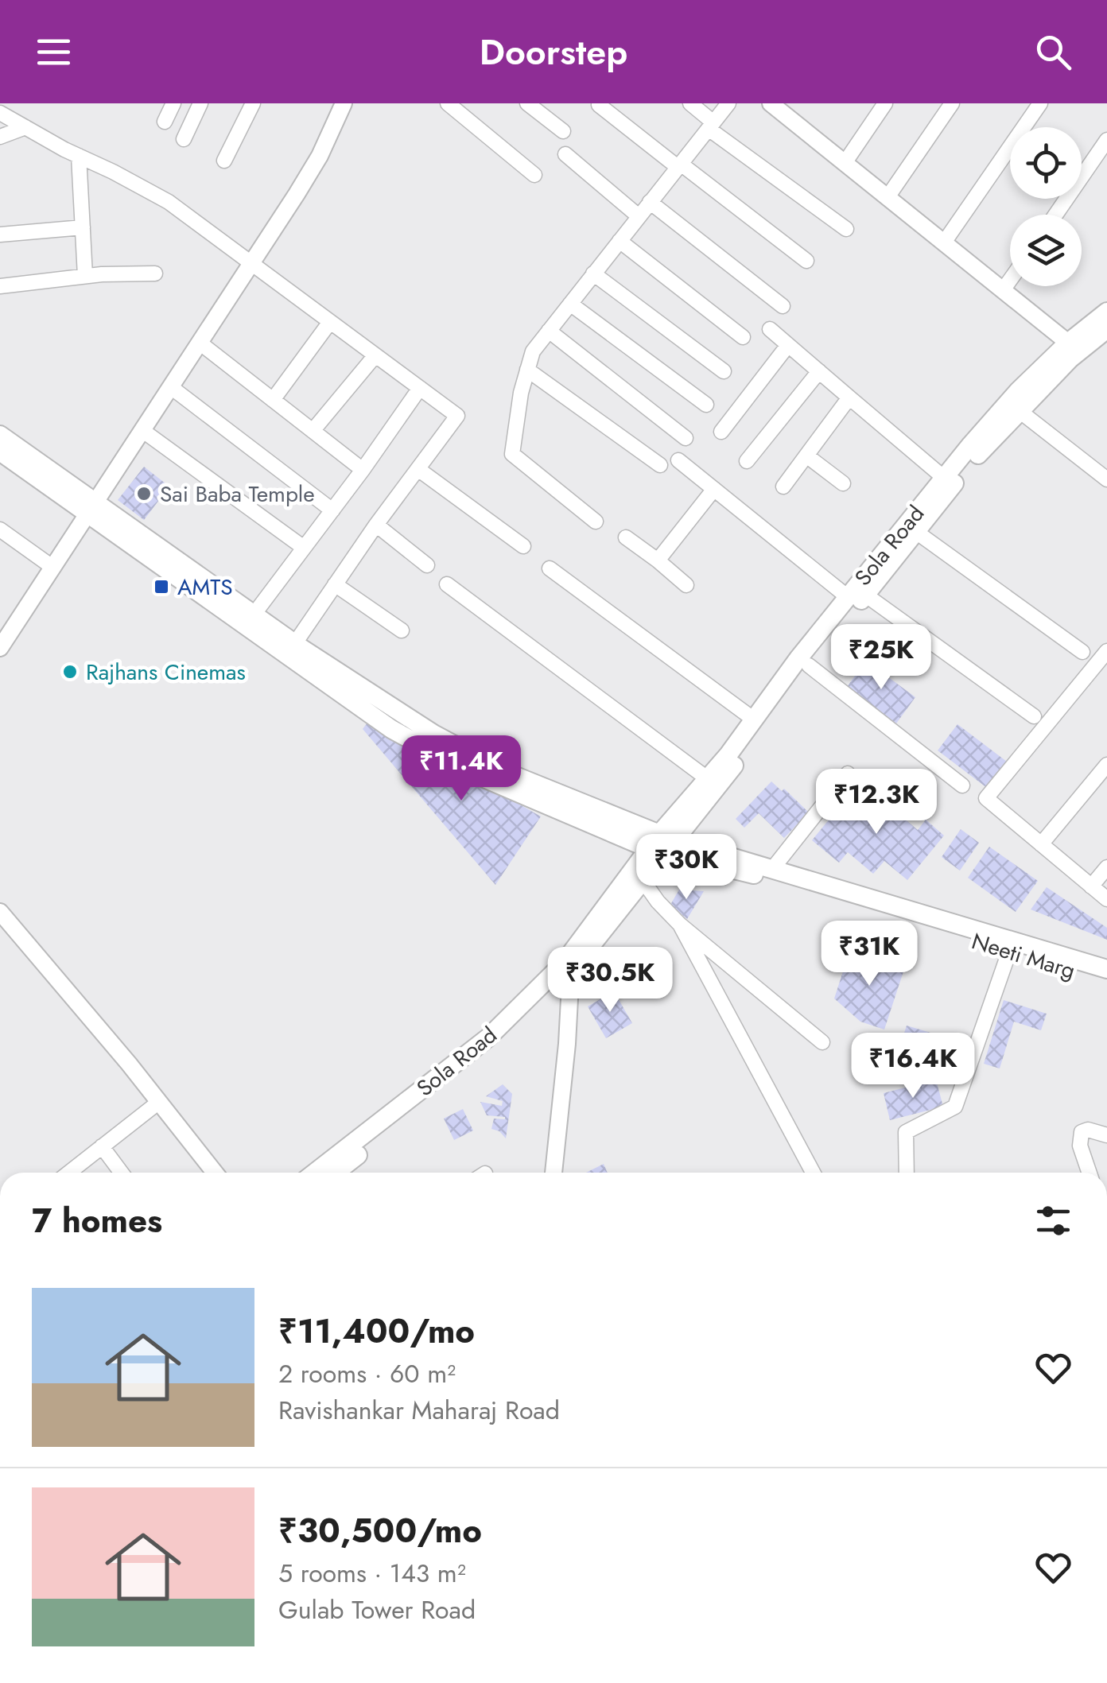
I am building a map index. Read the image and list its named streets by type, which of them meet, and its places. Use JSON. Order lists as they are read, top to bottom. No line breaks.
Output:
{"streets":{"main road":["Sola Road","Neeti Marg"]},"crossings":[["Sola Road","Neeti Marg"]],"places":{"other":["Sai Baba Temple","Rajhans Cinemas"],"transit":["AMTS"]},"page":{"header":"Doorstep","price":["₹25K","₹11.4K","₹12.3K","₹30K","₹31K","₹30.5K","₹16.4K"],"heading":"7 homes","list":[{"name":"₹11,400/mo","note":"2 rooms · 60 m² · Ravishankar Maharaj Road"},{"name":"₹30,500/mo","note":"5 rooms · 143 m² · Gulab Tower Road"}]}}
